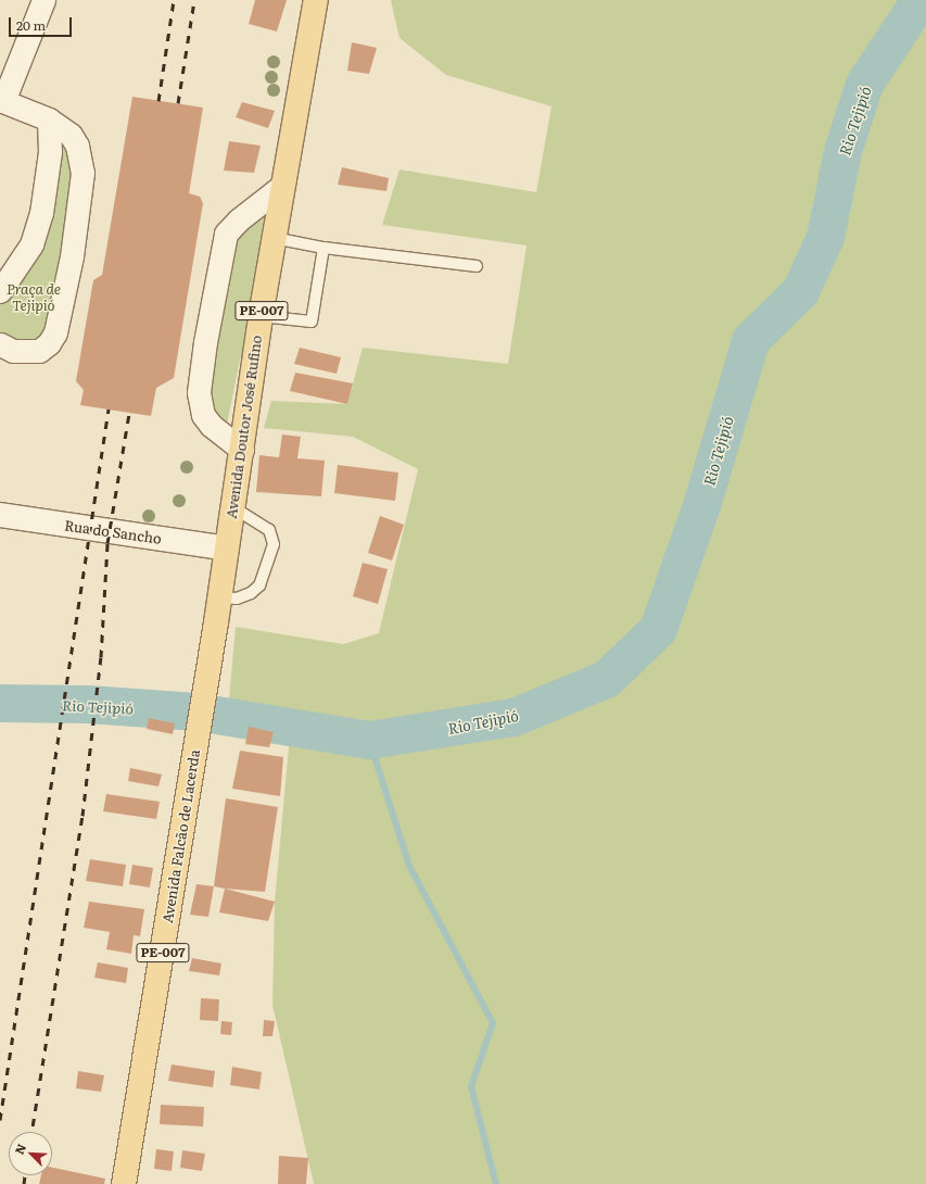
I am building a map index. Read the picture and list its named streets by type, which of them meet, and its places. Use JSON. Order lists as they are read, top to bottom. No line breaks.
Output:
{"streets":{"main road":["PE-007","Avenida Doutor José Rufino","Avenida Falcão de Lacerda"],"street":["Rua do Sancho"]},"crossings":[["Avenida Doutor José Rufino","Rua do Sancho"],["Avenida Doutor José Rufino","Avenida Falcão de Lacerda"]],"water":["Rio Tejipió"],"parks":["Praça de Tejipió"],"scale_bar":"20 m","north":"top left"}
